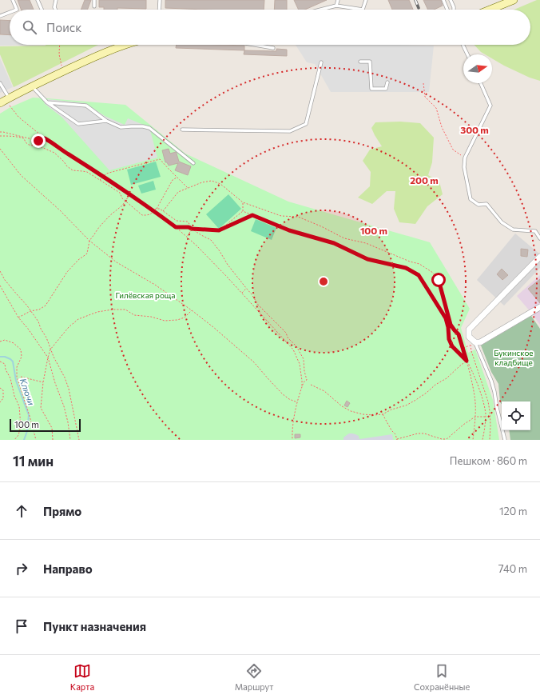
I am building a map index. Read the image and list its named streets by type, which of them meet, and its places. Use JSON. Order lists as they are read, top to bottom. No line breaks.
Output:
{"water":["Ключи"],"parks":["Гилёвская роща","Букинское кладбище"],"scale_bar":"100 m","north":"right","page":{"search":"Поиск","scale":"100 m","heading":["11 мин","Пешком · 860 m"],"list":[["Прямо","120 m"],["Направо","740 m"],"Пункт назначения"],"nav":["Карта","Маршрут","Сохранённые"]},"rings":["300 m","200 m","100 m"]}
